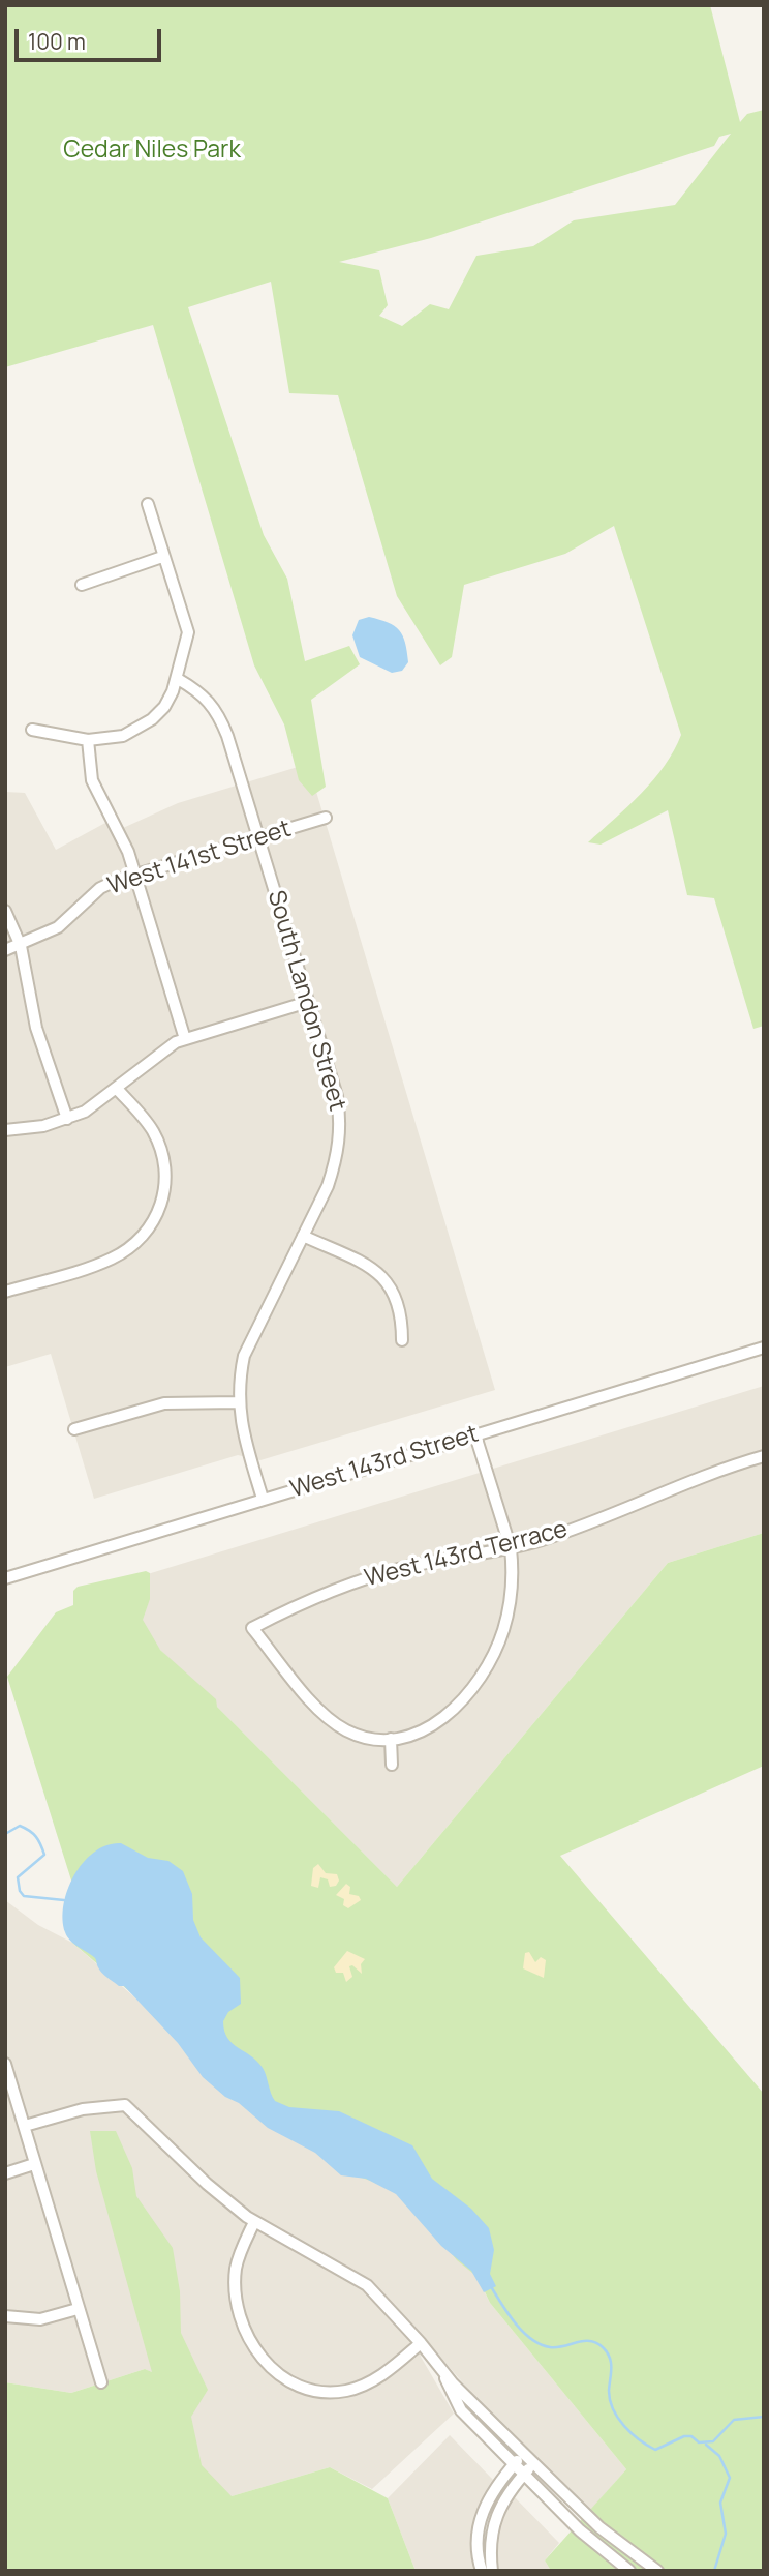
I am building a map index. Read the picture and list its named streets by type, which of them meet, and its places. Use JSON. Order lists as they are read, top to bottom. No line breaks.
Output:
{"streets":{"street":["West 141st Street","South Landon Street","West 143rd Street","West 143rd Terrace"]},"crossings":[["West 141st Street","South Landon Street"],["South Landon Street","West 143rd Street"]],"parks":["Cedar Niles Park"],"scale_bar":"100 m"}
